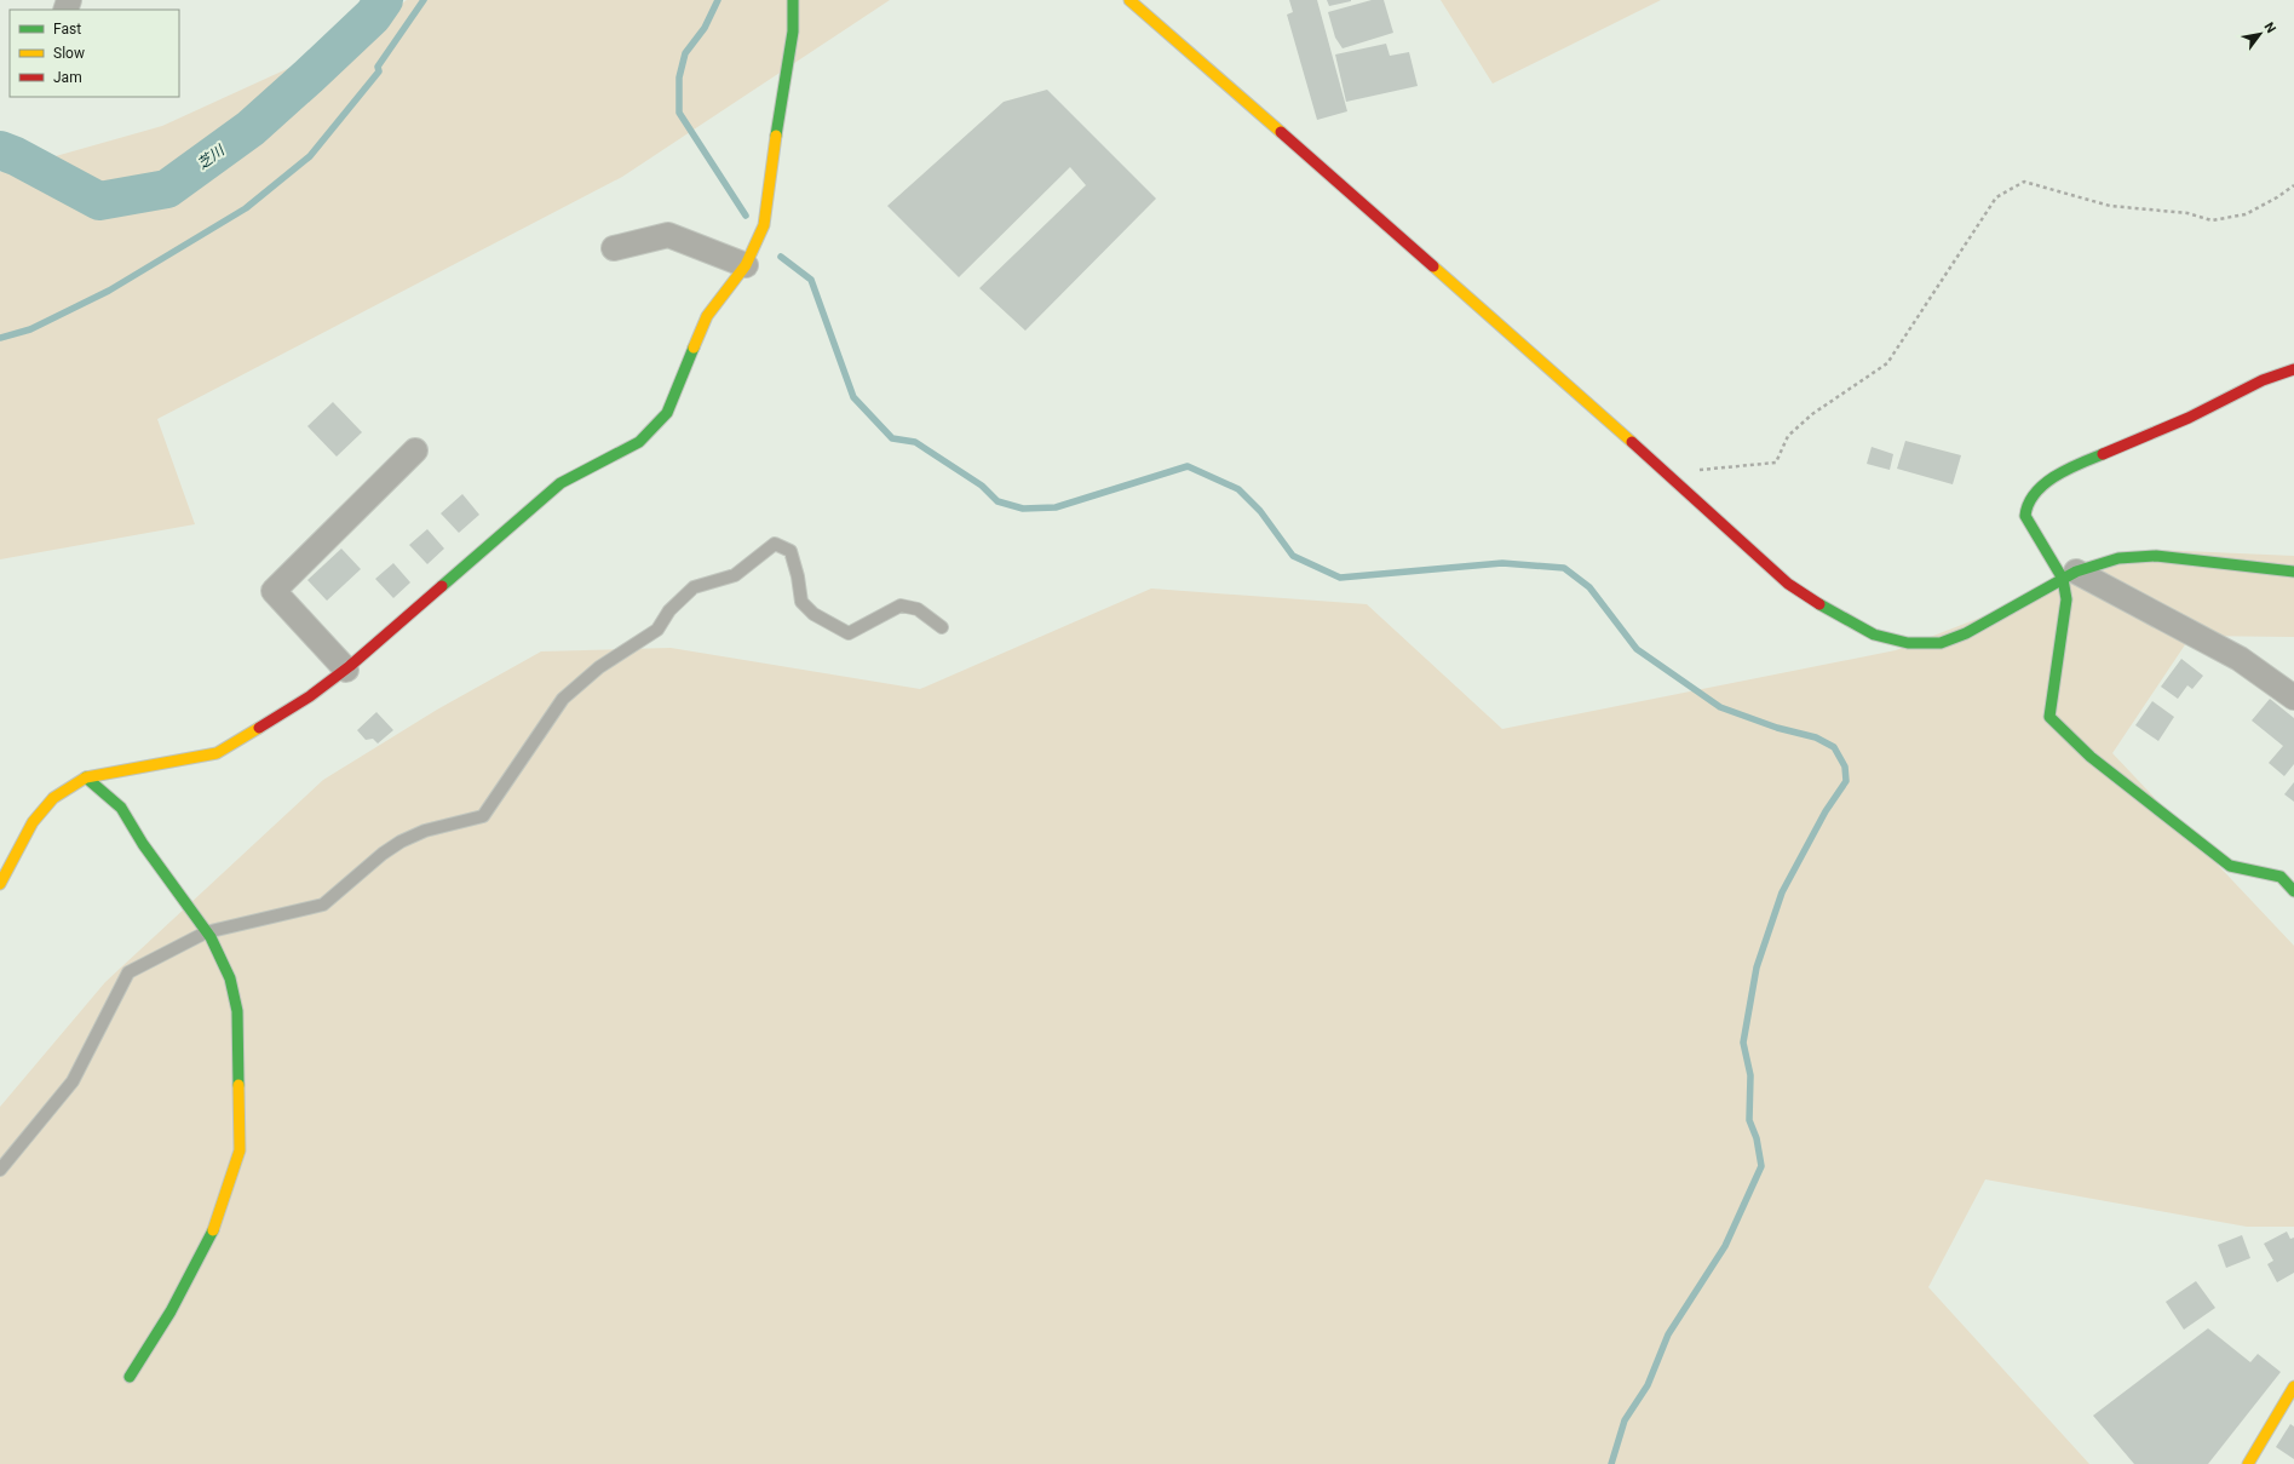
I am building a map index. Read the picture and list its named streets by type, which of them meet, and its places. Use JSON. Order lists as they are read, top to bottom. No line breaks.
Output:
{"water":["芝川"],"legend":["Fast","Slow","Jam"],"north":"top right"}
